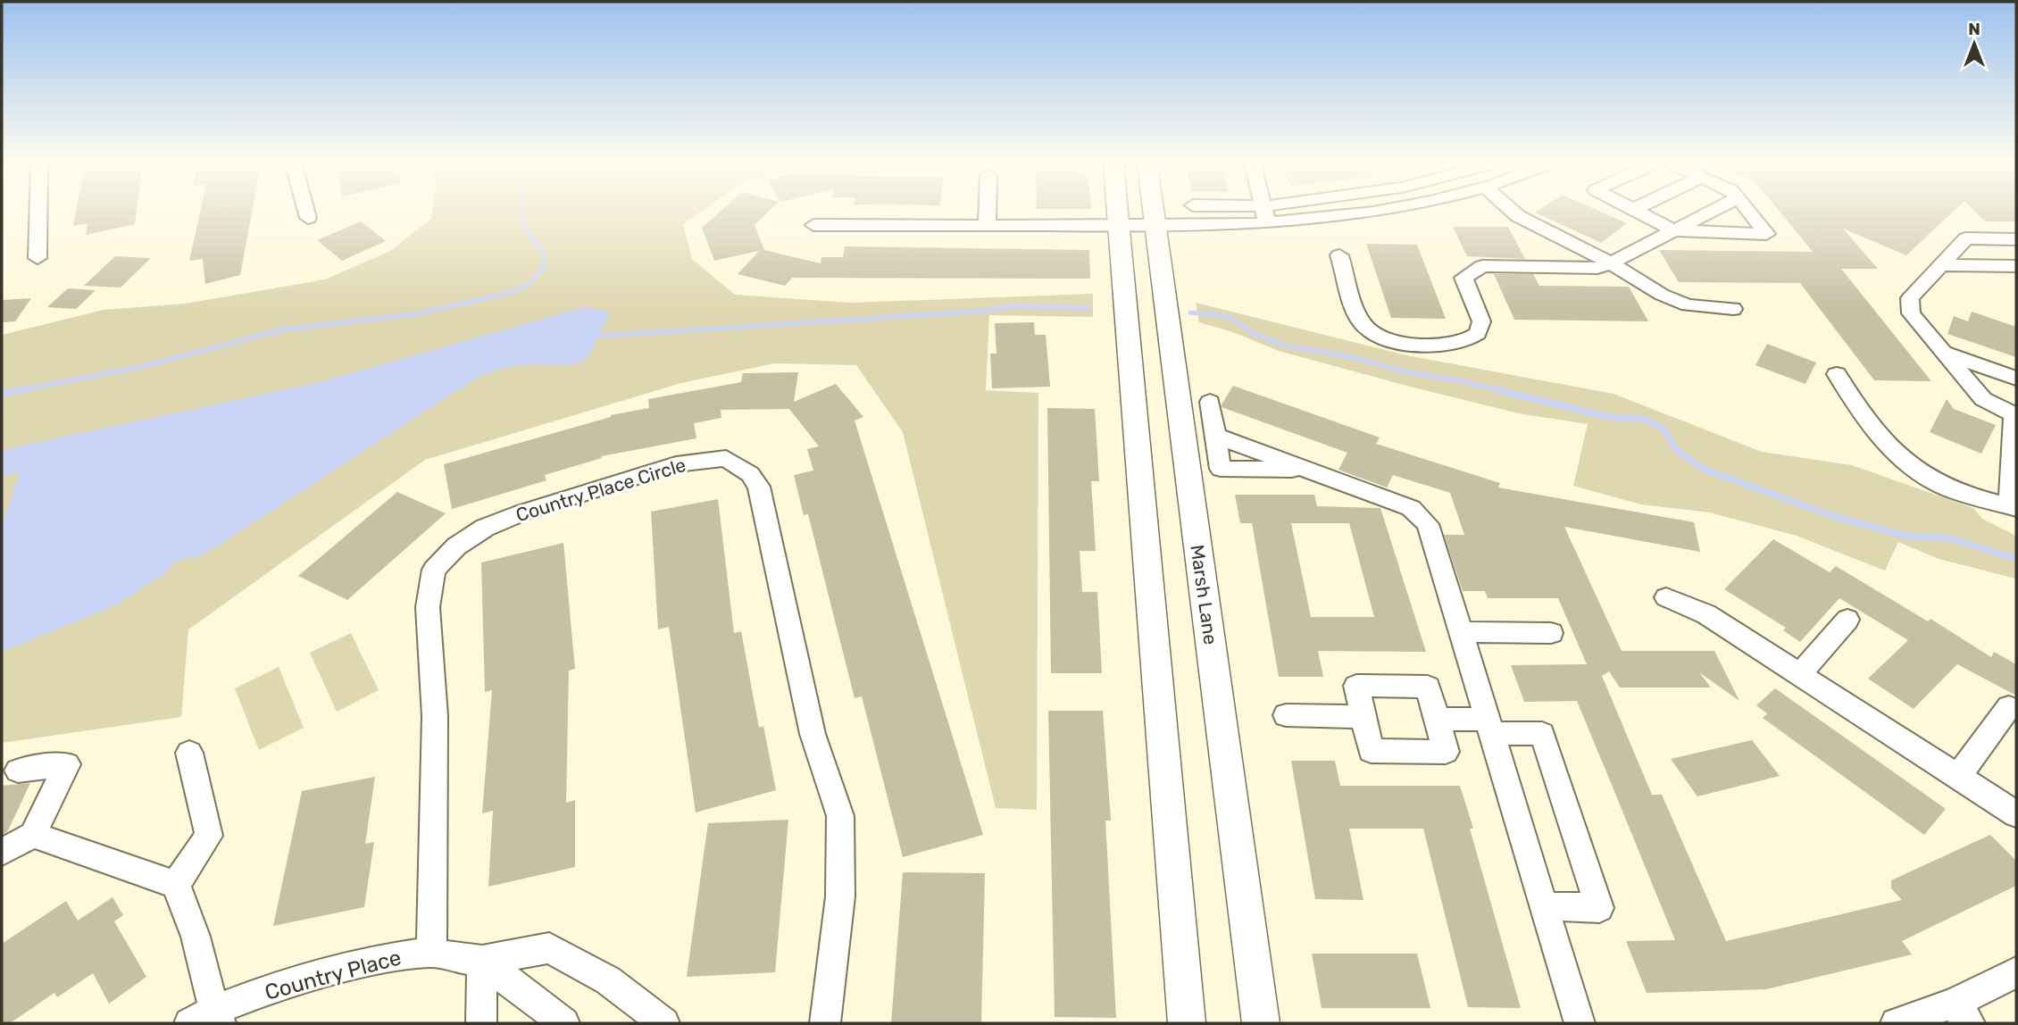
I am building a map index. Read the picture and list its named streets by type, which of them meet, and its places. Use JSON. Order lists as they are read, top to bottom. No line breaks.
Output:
{"streets":{"main road":["Marsh Lane"],"street":["Country Place Circle","Country Place"]},"crossings":[["Country Place Circle","Country Place"]],"north":"top"}
